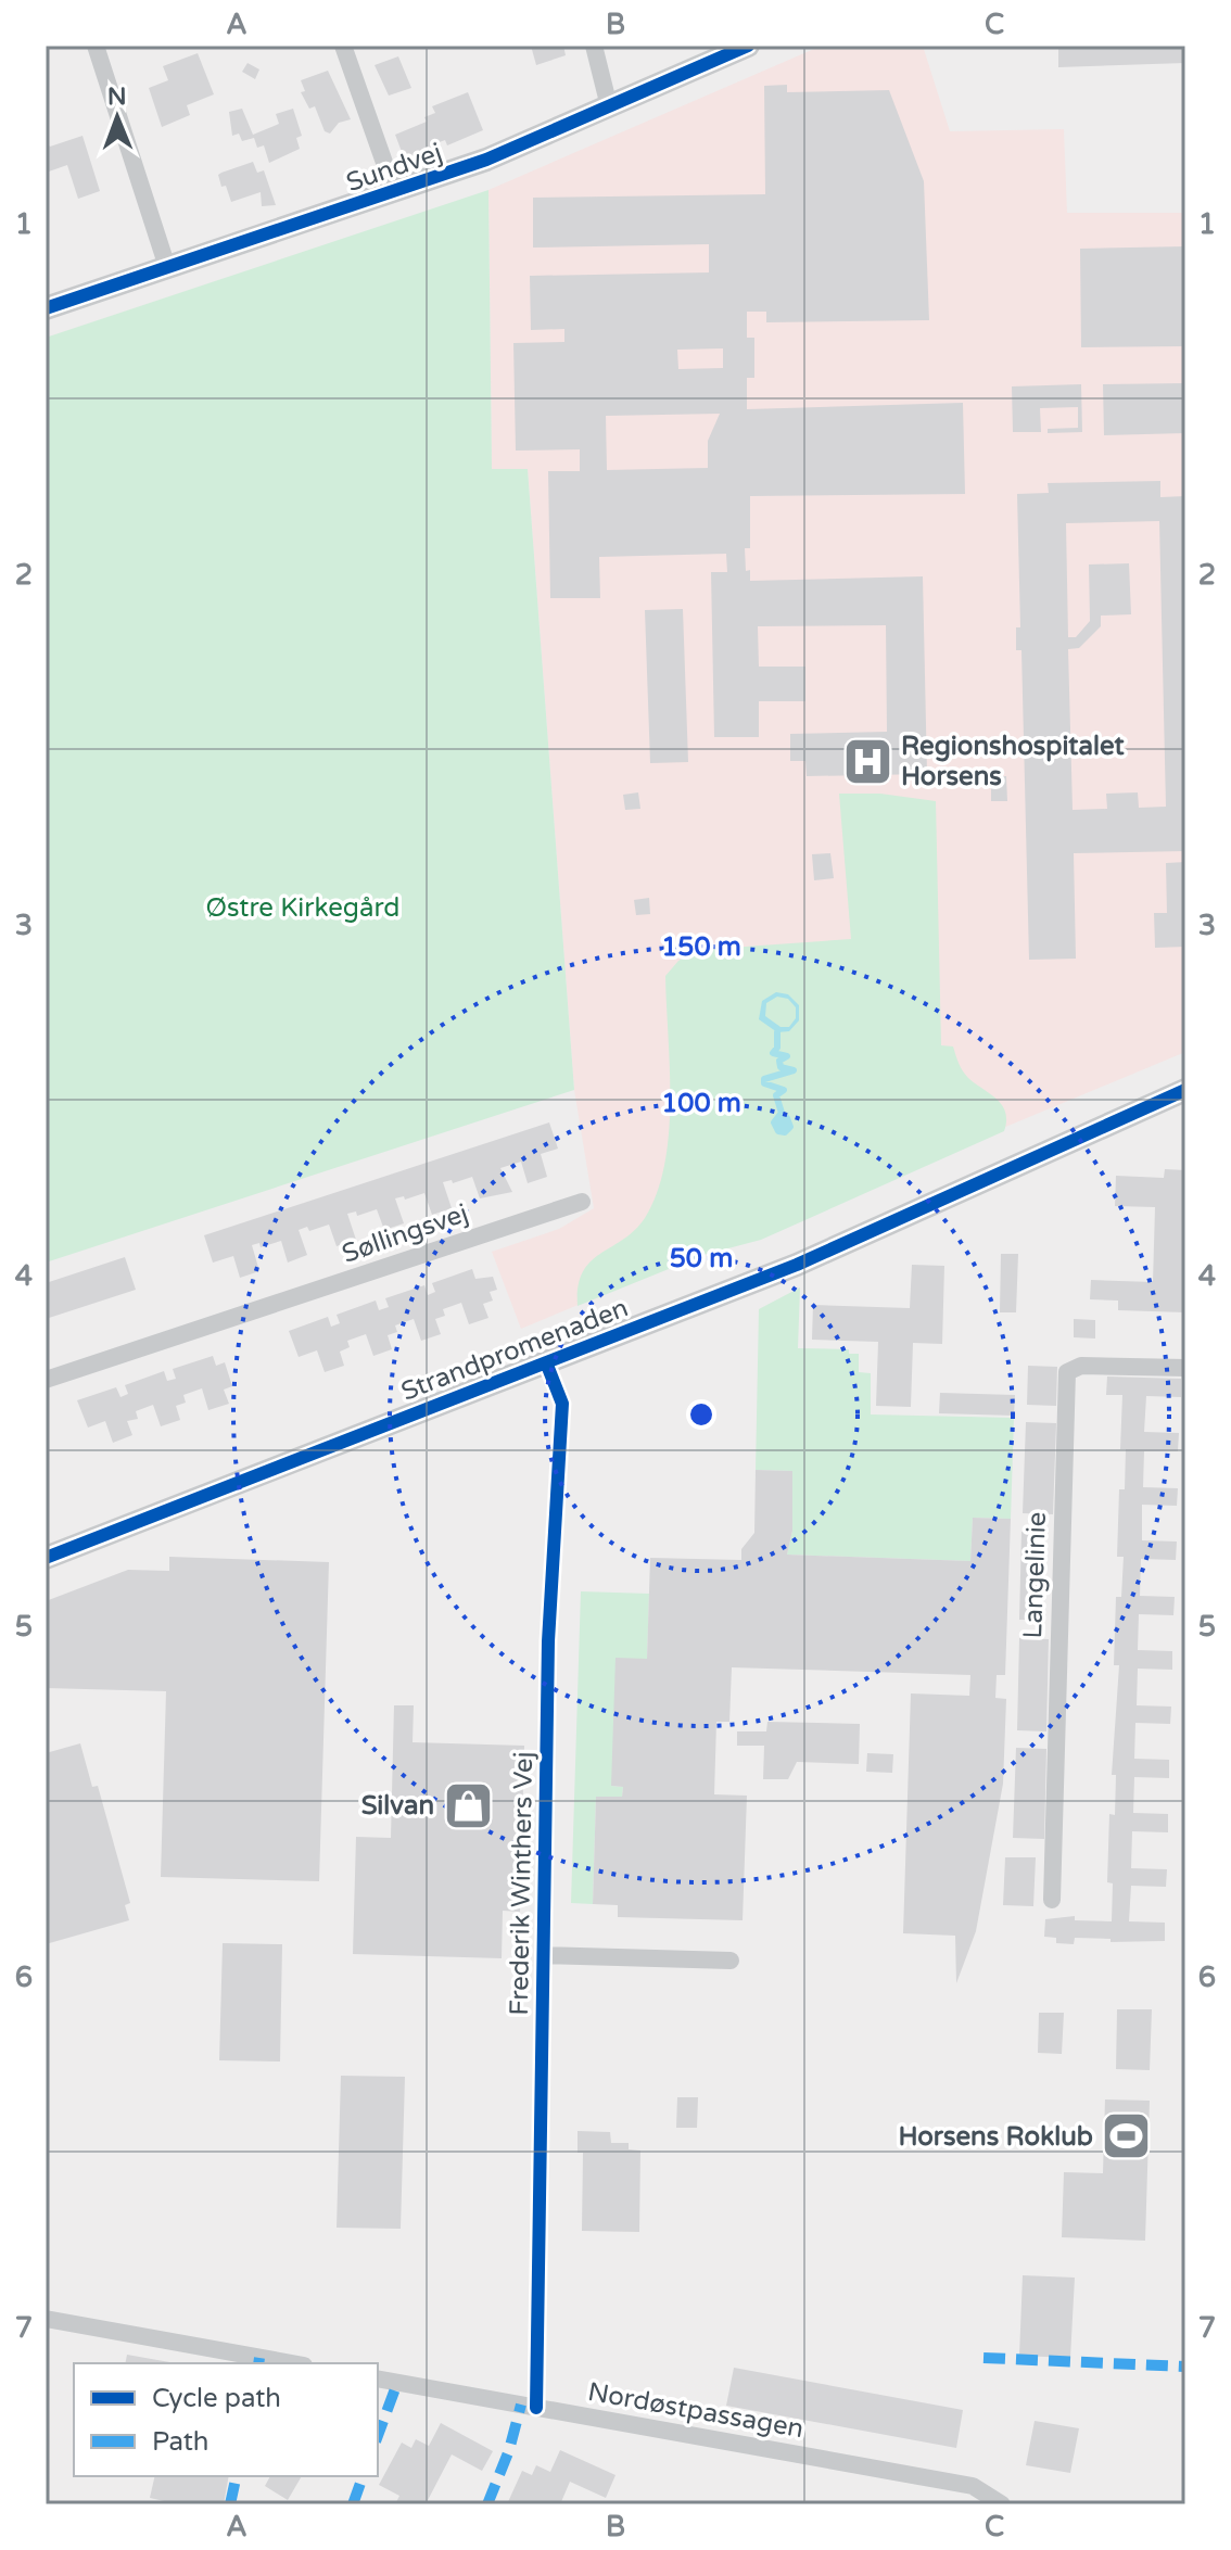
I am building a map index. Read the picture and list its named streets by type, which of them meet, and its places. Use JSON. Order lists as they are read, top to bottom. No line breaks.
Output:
{"streets":{"street":["Sundvej","Søllingsvej","Strandpromenaden","Langelinie","Frederik Winthers Vej","Nordøstpassagen"]},"crossings":[["Strandpromenaden","Frederik Winthers Vej"],["Frederik Winthers Vej","Nordøstpassagen"]],"parks":["Østre Kirkegård"],"places":{"hospital":["Regionshospitalet Horsens"],"shop":["Silvan"],"sports":["Horsens Roklub"]},"legend":["Cycle path","Path"],"north":"top","grid":{"columns":["A","B","C"],"rows":["1","2","3","4","5","6","7"]},"rings":["150 m","100 m","50 m"]}
